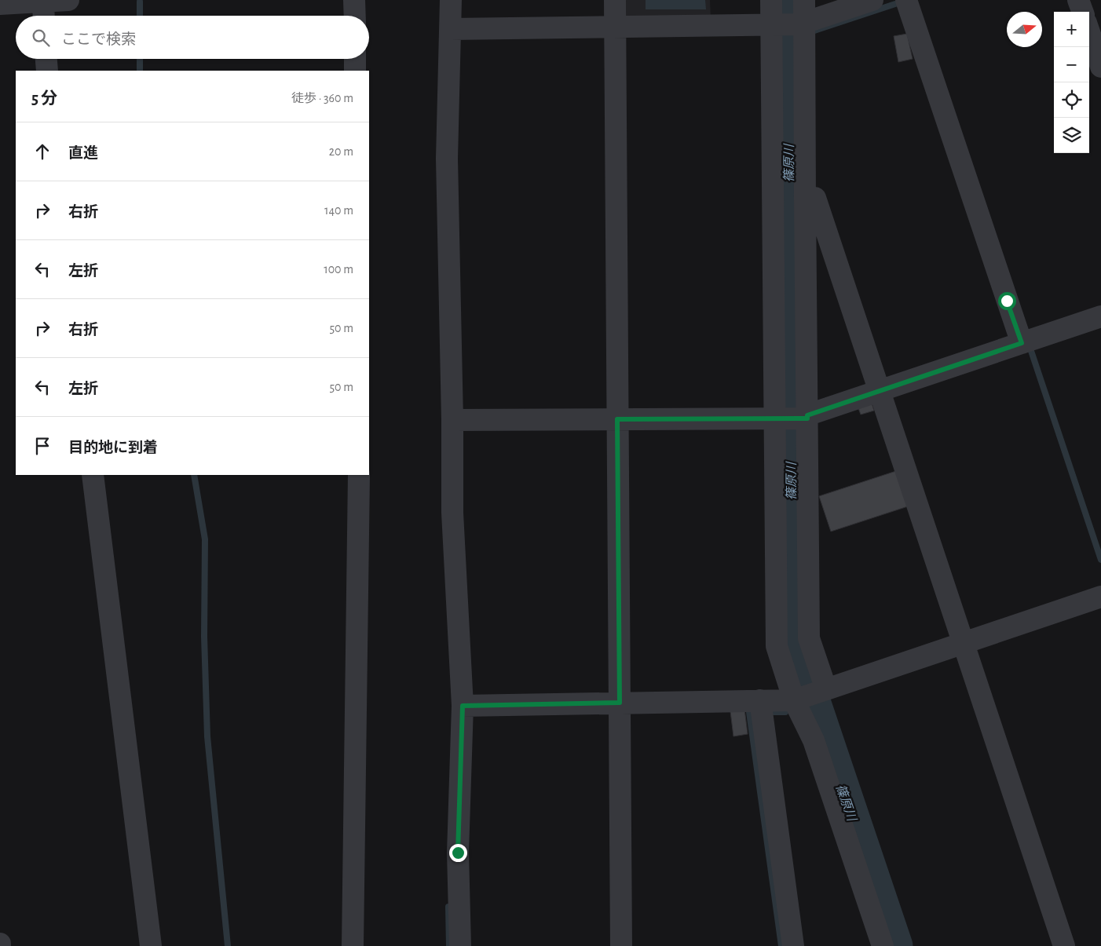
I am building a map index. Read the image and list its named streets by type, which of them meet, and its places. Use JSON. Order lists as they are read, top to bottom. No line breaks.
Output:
{"water":["篠原川"],"north":"right","page":{"map_buttons":["+","−"],"search":"ここで検索","heading":["5 分","徒歩 · 360 m"],"list":[["直進","20 m"],["右折","140 m"],["左折","100 m"],["右折","50 m"],["左折","50 m"],"目的地に到着"]}}
